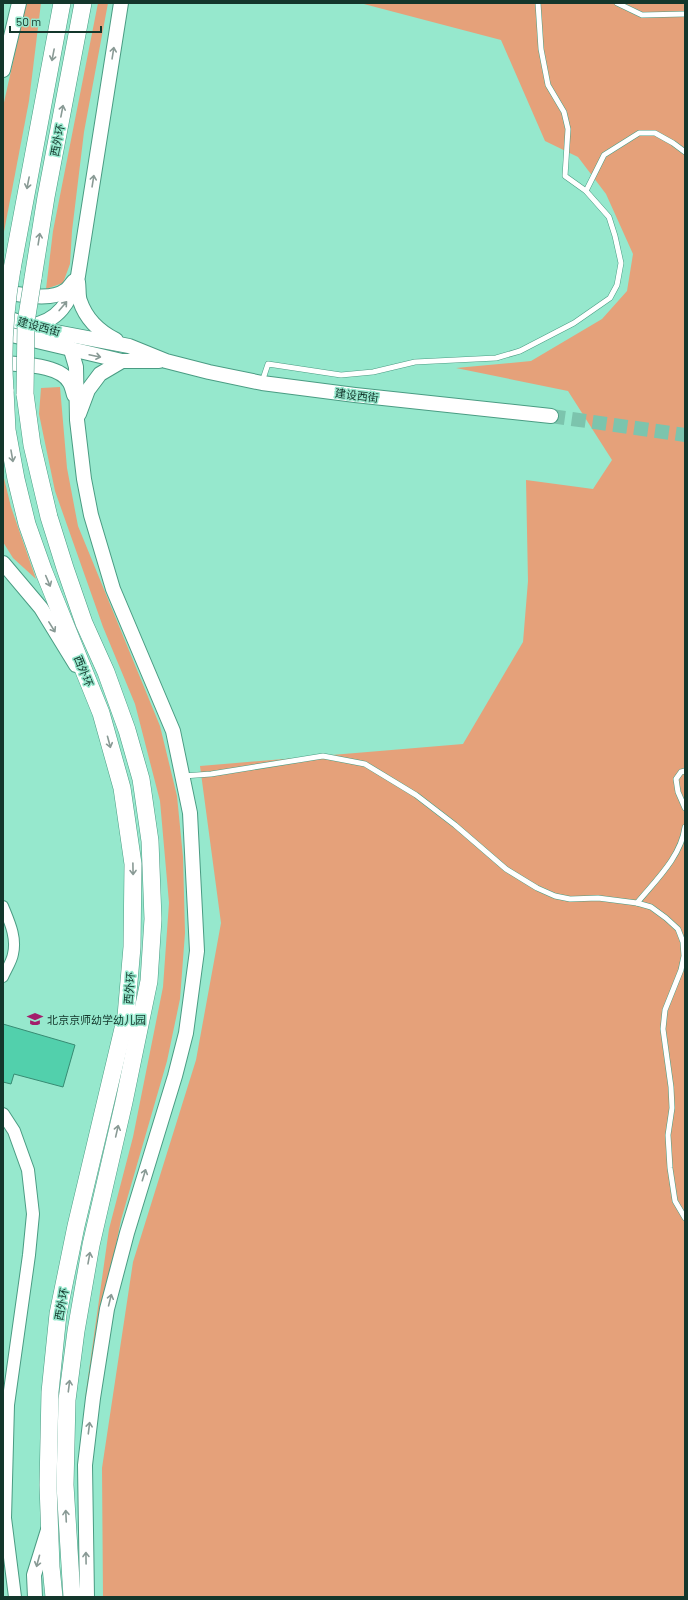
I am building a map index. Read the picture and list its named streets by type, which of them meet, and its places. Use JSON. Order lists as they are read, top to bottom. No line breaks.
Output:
{"streets":{"highway":["西外环"],"main road":["建设西街"]},"places":{"school or university":["北京京师幼学幼儿园"]},"scale_bar":"50 m"}
